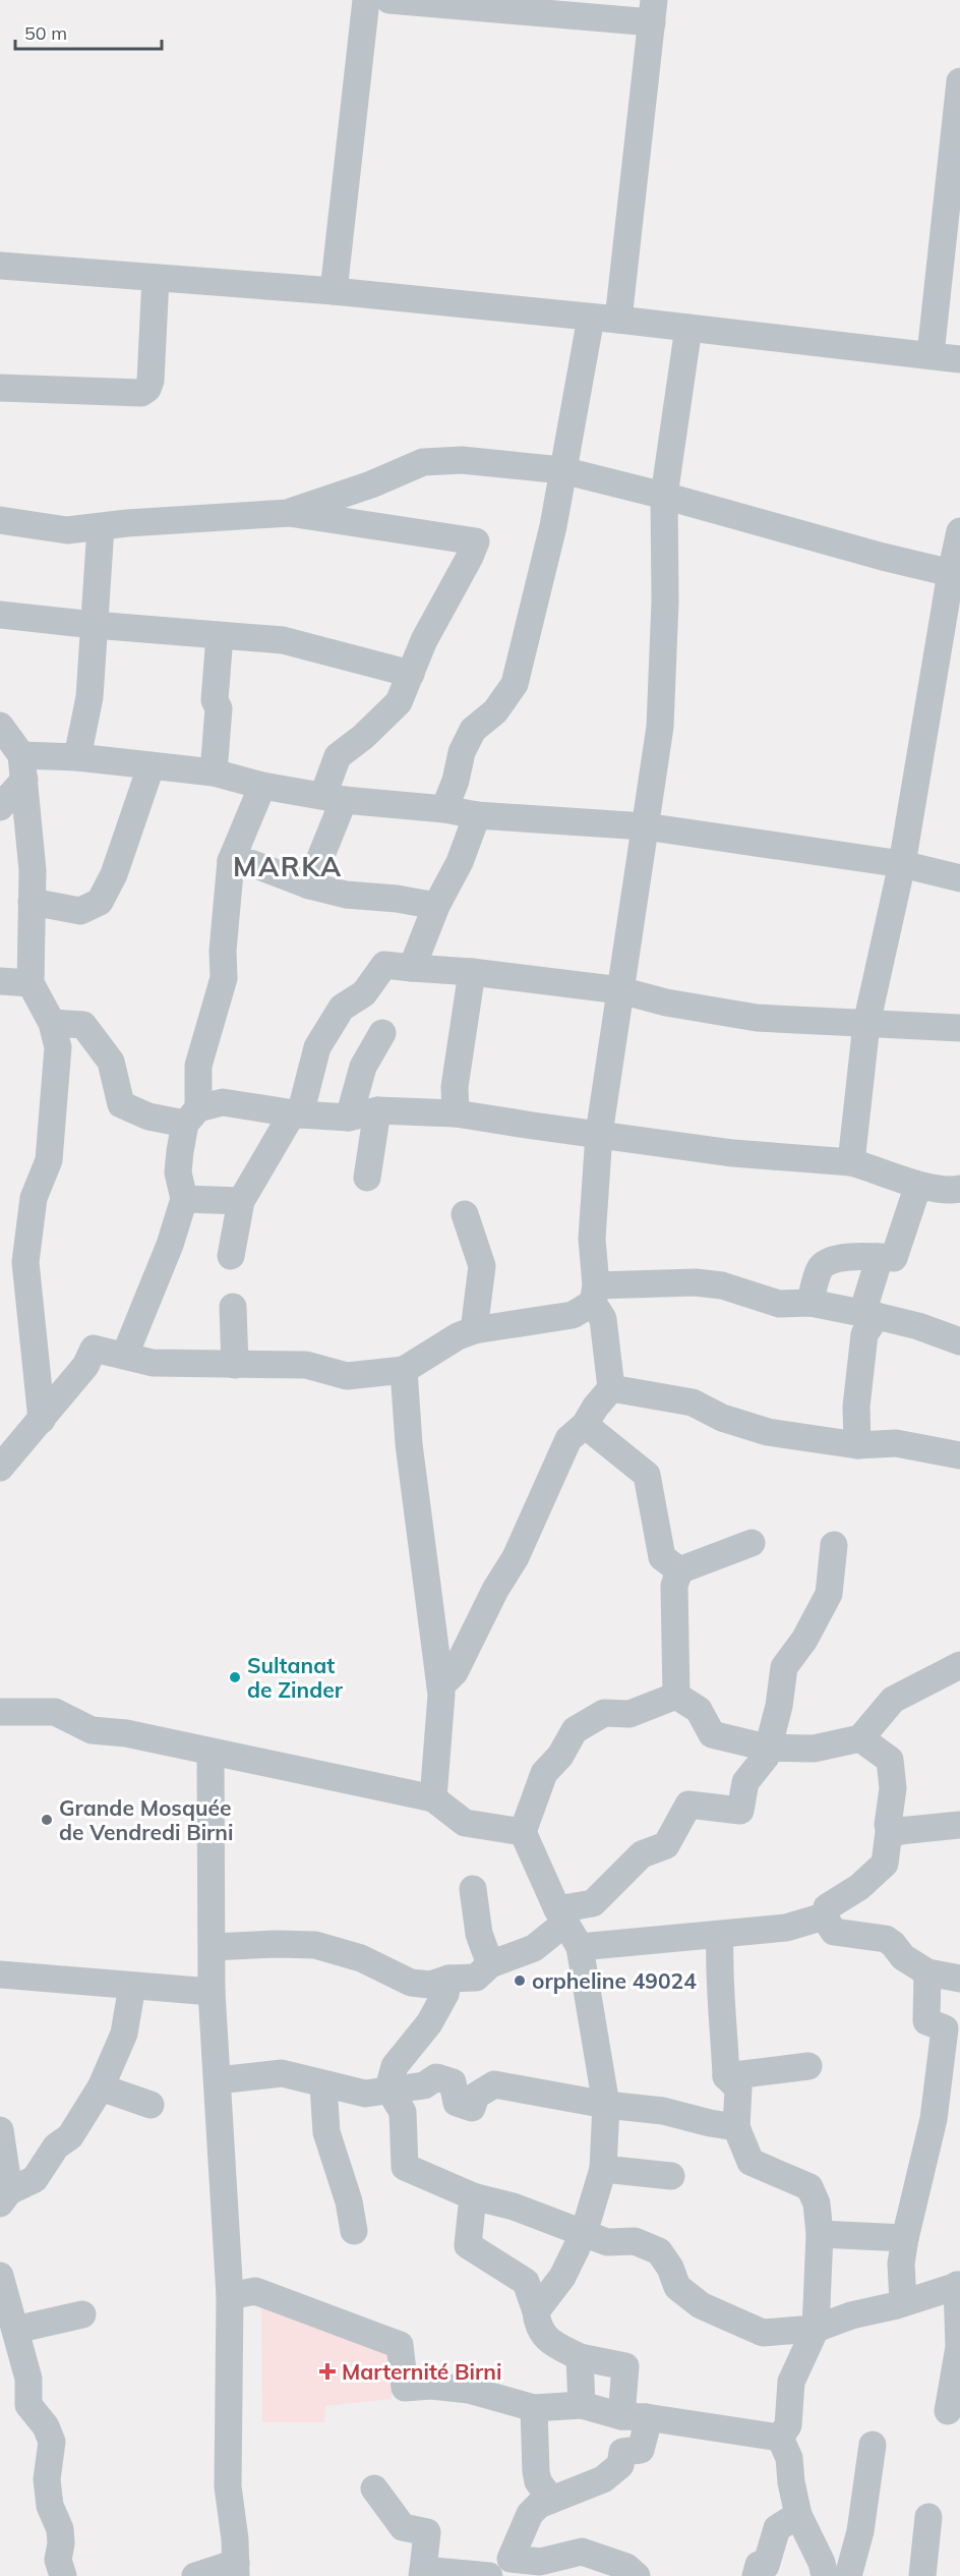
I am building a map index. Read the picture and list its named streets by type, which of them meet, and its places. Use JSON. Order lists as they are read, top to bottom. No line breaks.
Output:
{"districts":["MARKA"],"places":{"other":["Sultanat de Zinder","Grande Mosquée de Vendredi Birni","orpheline 49024"],"health":["Marternité Birni"]},"scale_bar":"50 m"}
